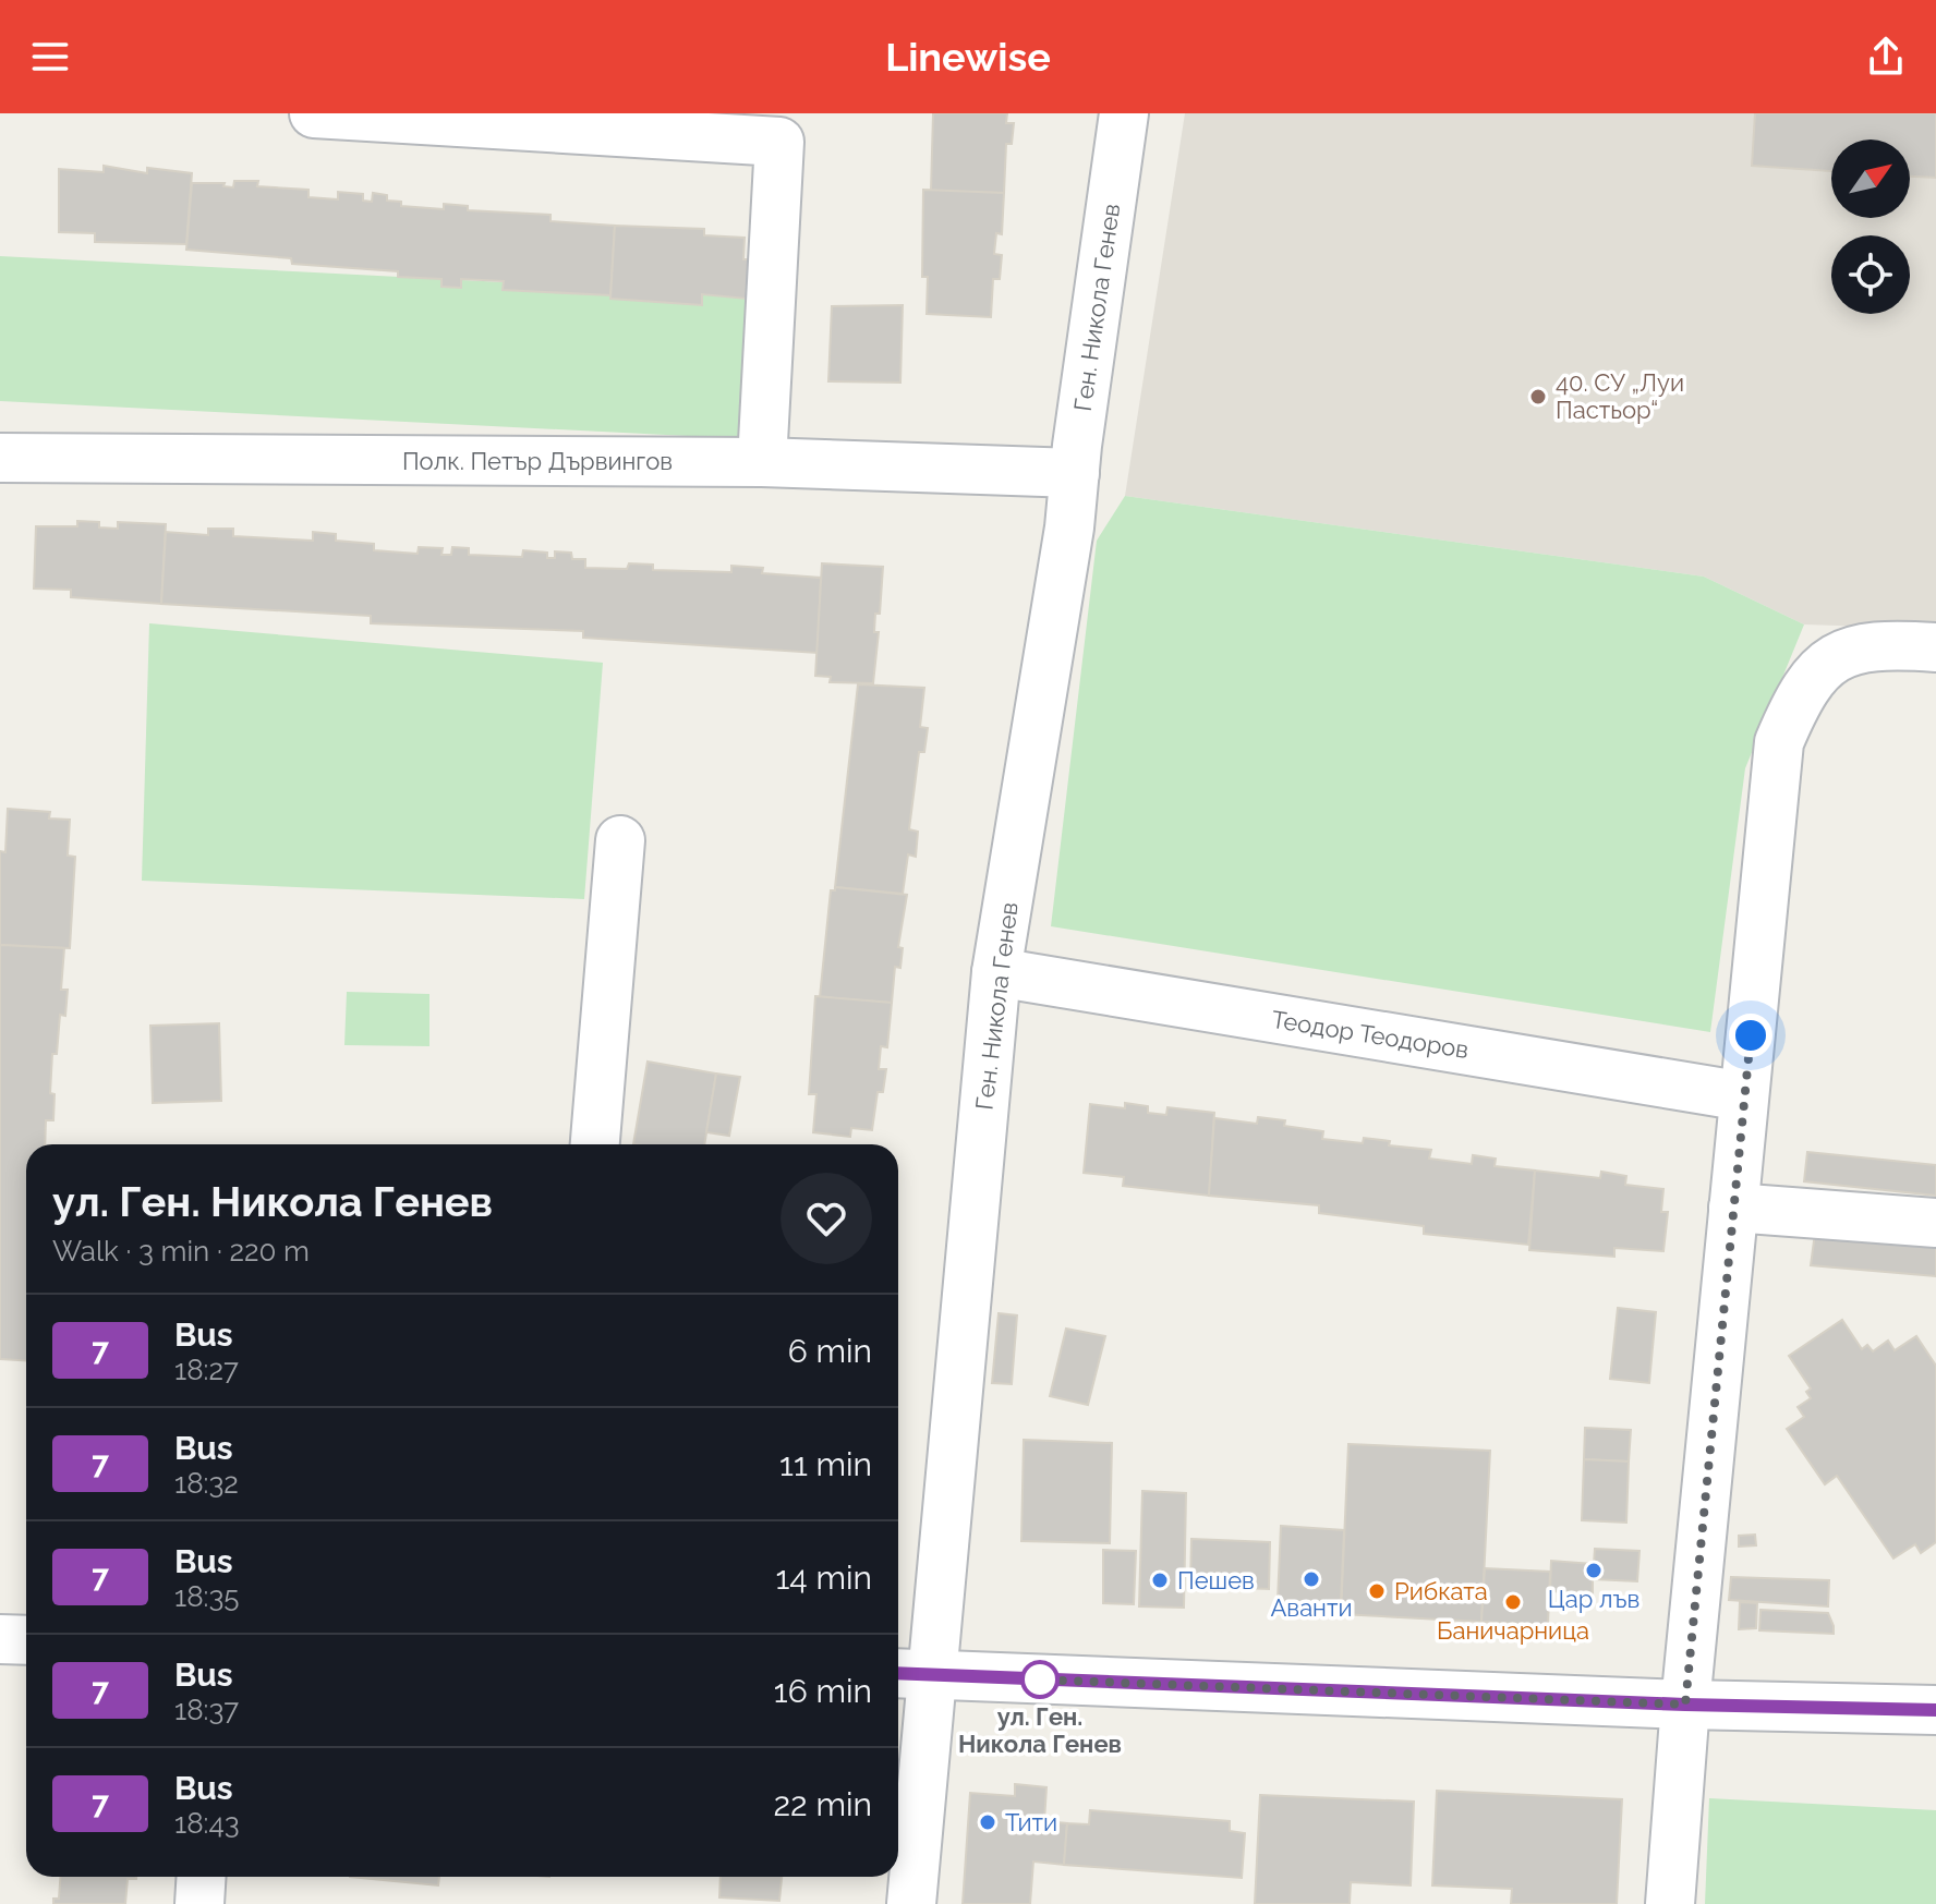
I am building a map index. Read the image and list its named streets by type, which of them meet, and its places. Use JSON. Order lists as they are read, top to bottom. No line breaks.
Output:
{"streets":{"street":["Ген. Никола Генев","Полк. Петър Дървингов","Теодор Теодоров"]},"crossings":[["Ген. Никола Генев","Полк. Петър Дървингов"],["Ген. Никола Генев","Теодор Теодоров"]],"places":["40. СУ „Луи Пастьор“","Цар лъв","Аванти","Пешев","Рибката","Баничарница","ул. Ген. Никола Генев","Тити"],"lines":["bus line 7"],"north":"top right","page":{"header":"Linewise","heading":["ул. Ген. Никола Генев","Walk · 3 min · 220 m"],"list":[{"mark":"7","name":"Bus","note":"18:27","value":"6 min"},{"mark":"7","name":"Bus","note":"18:32","value":"11 min"},{"mark":"7","name":"Bus","note":"18:35","value":"14 min"},{"mark":"7","name":"Bus","note":"18:37","value":"16 min"},{"mark":"7","name":"Bus","note":"18:43","value":"22 min"}]}}
